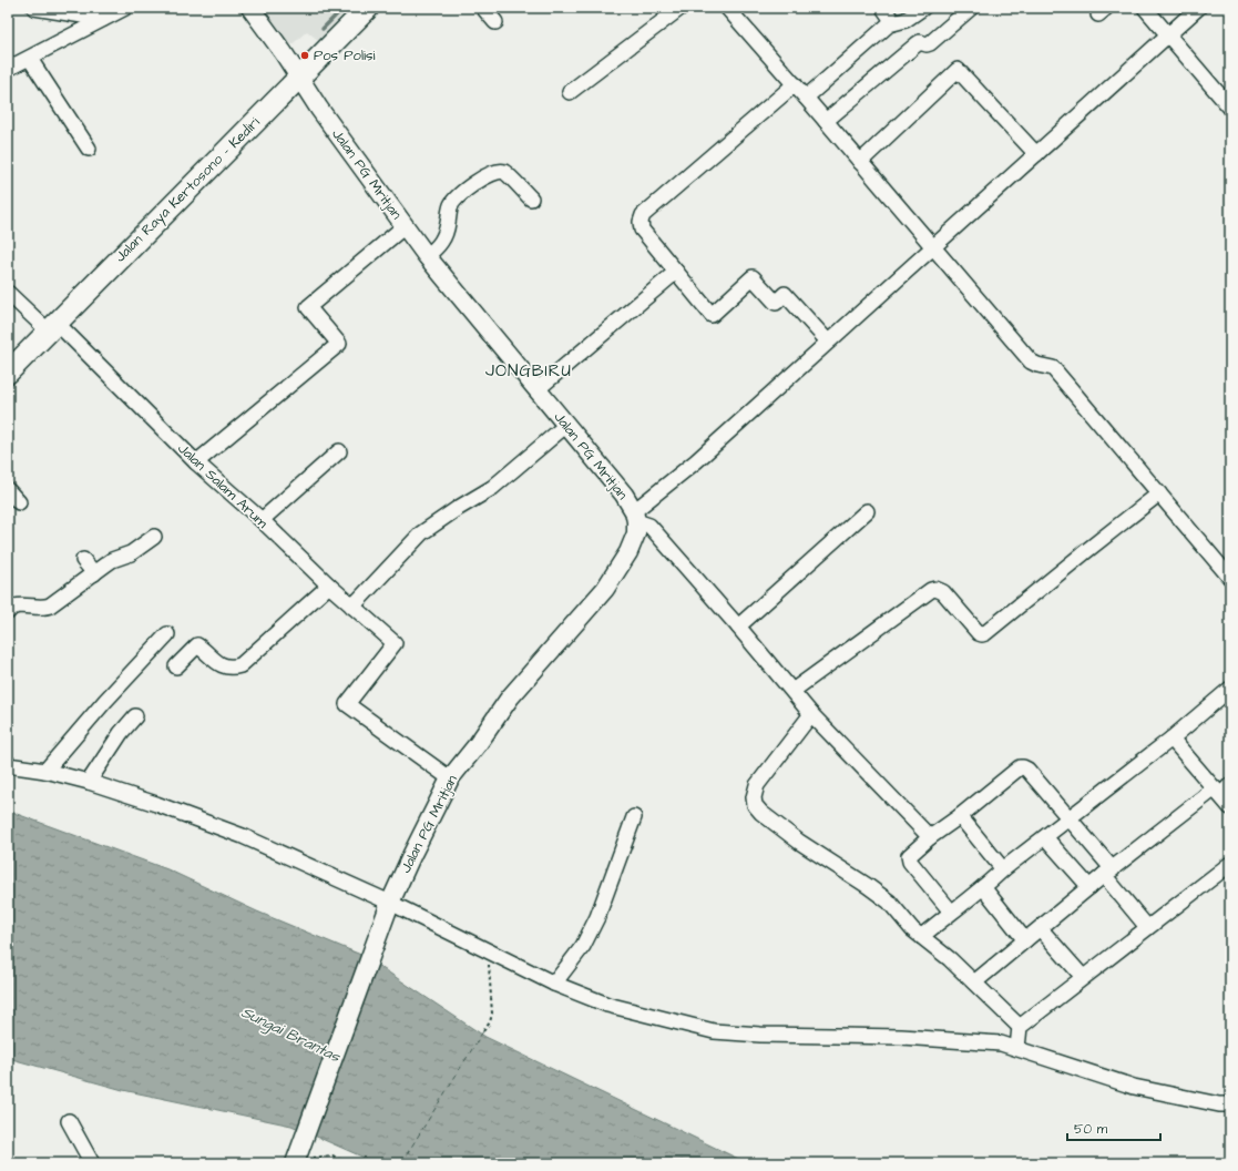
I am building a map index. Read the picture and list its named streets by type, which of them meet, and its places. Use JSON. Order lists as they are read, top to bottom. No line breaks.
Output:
{"streets":{"highway":["Jalan Raya Kertosono - Kediri"],"main road":["Jalan PG Mritjan"],"street":["Jalan Salam Arum"]},"crossings":[["Jalan PG Mritjan","Jalan Raya Kertosono - Kediri"],["Jalan PG Mritjan","Jalan Salam Arum"],["Jalan Raya Kertosono - Kediri","Jalan Salam Arum"]],"districts":["JONGBIRU"],"water":["Sungai Brantas"],"places":["Pos Polisi"],"scale_bar":"50 m"}
